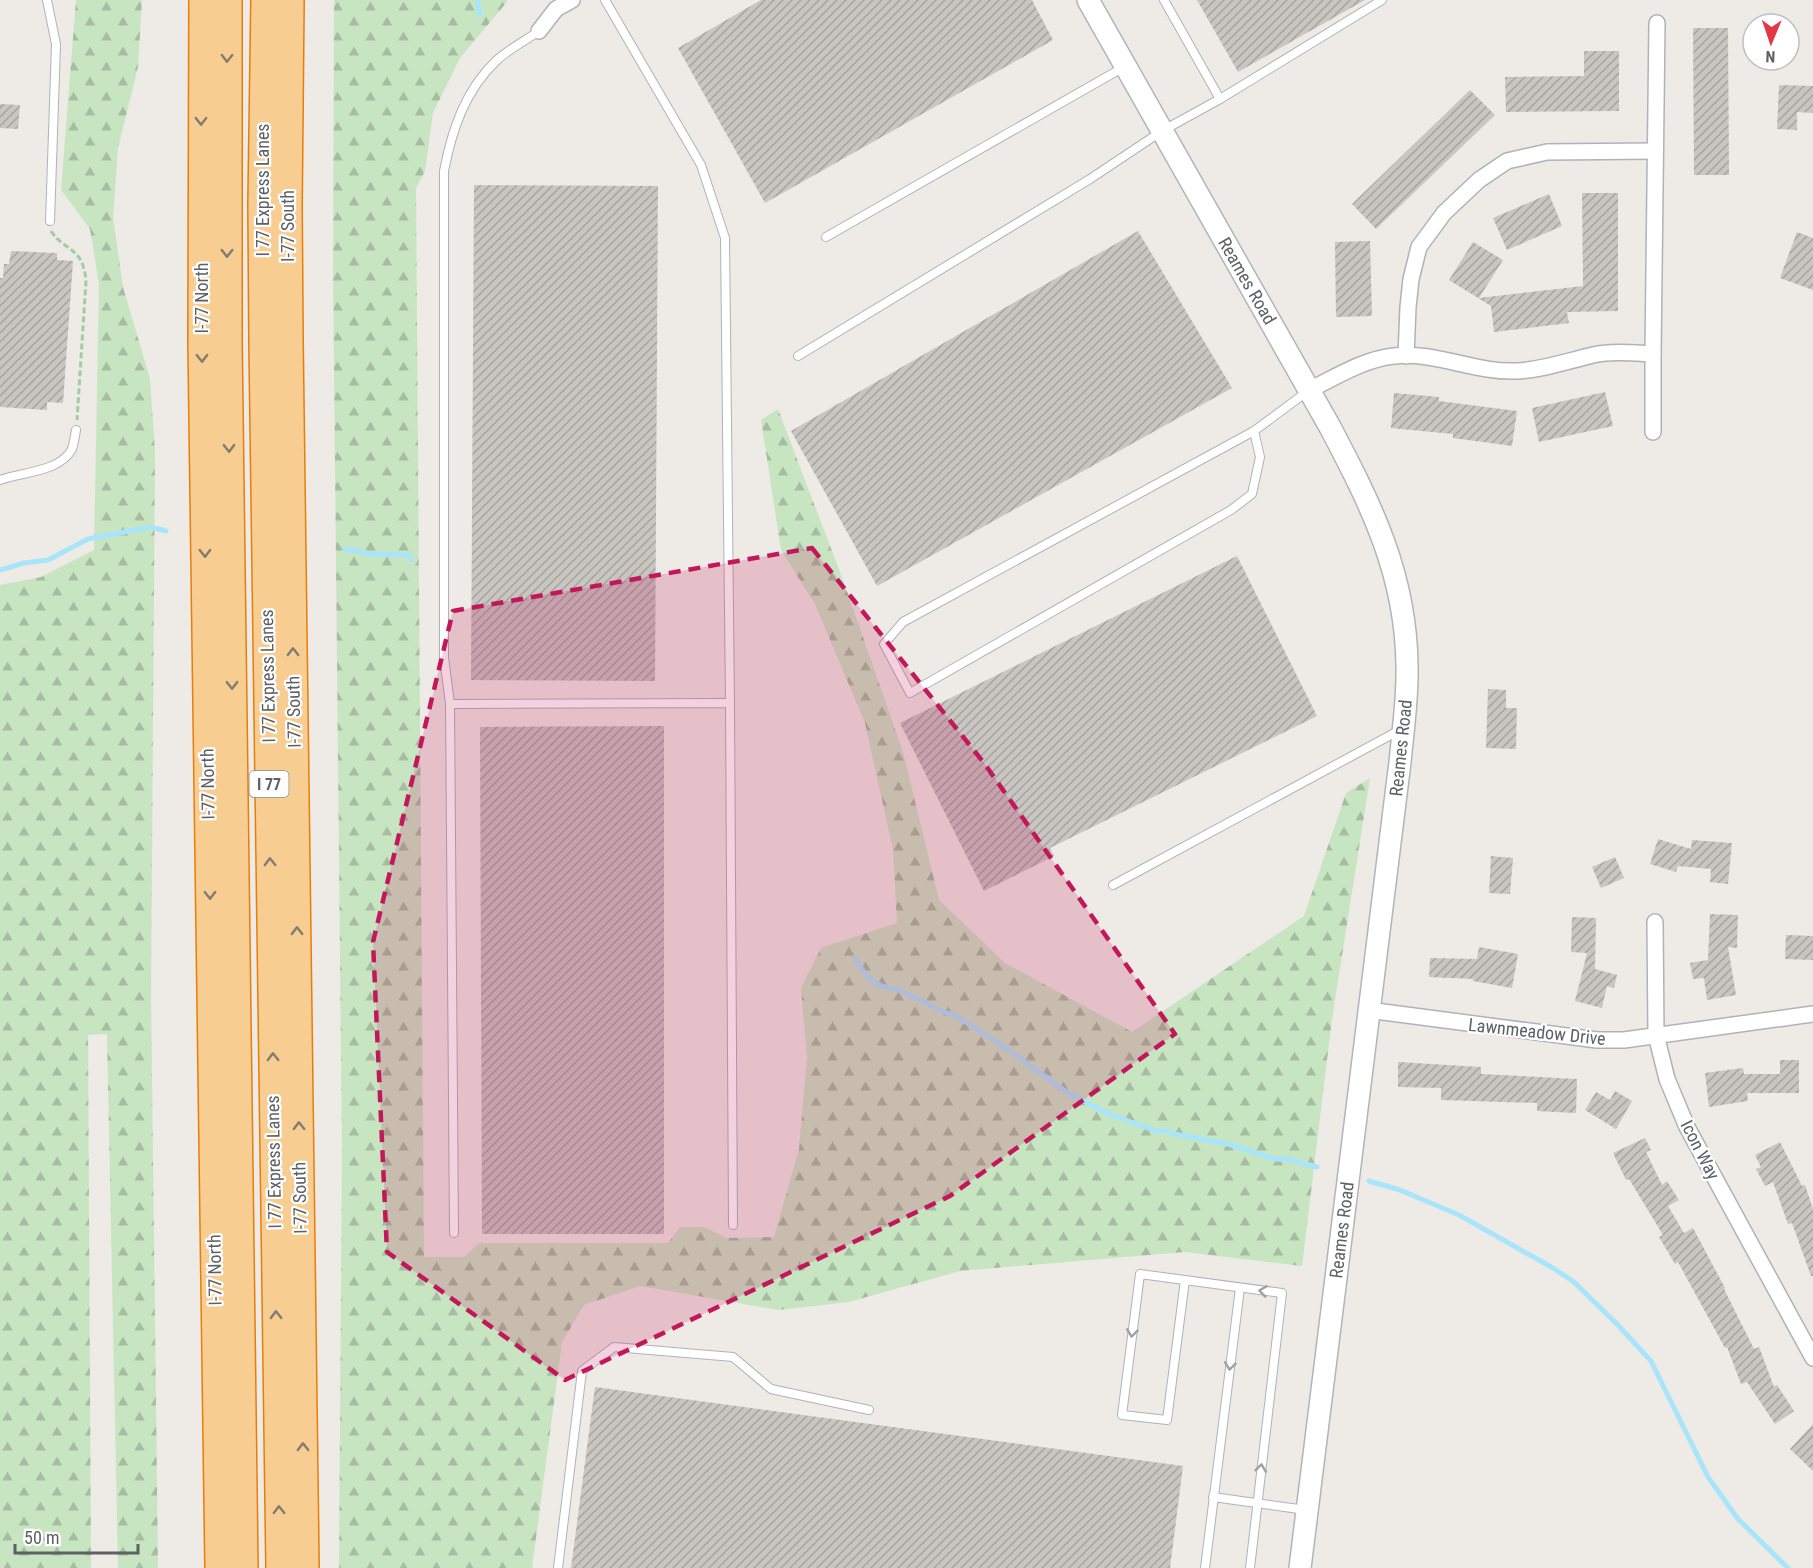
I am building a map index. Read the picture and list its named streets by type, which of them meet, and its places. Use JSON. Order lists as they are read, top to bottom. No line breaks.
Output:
{"streets":{"highway":["I 77 Express Lanes","I-77 South","I-77 North","I 77"],"main road":["Reames Road"],"street":["Lawnmeadow Drive","Icon Way"]},"crossings":[["Reames Road","Lawnmeadow Drive"],["Lawnmeadow Drive","Icon Way"]],"one_way":["I-77 South","I-77 North"],"scale_bar":"50 m","north":"bottom"}
